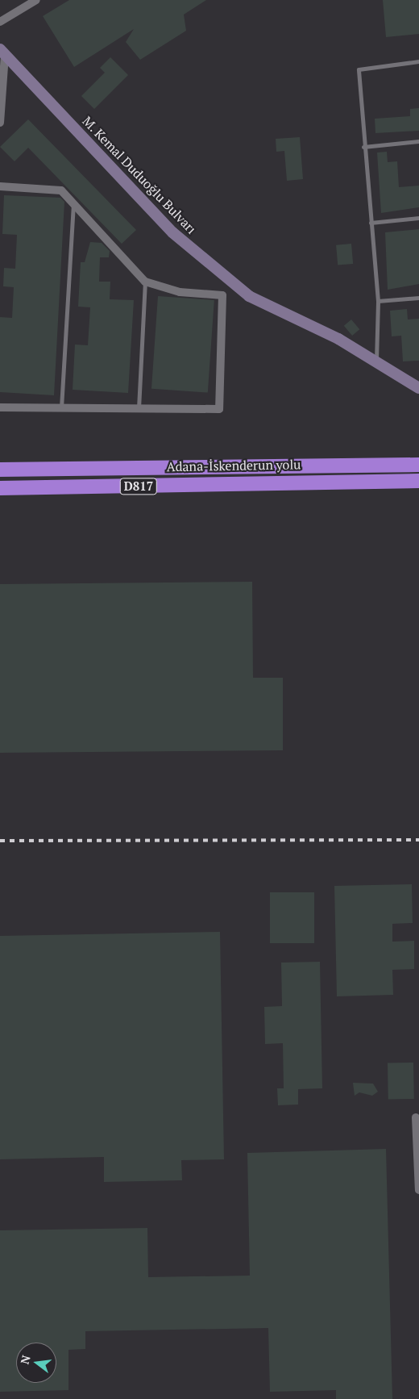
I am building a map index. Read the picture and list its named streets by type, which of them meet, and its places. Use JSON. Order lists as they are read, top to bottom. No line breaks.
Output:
{"streets":{"highway":["Adana-İskenderun yolu","D817"],"street":["M. Kemal Duduoğlu Bulvarı"]},"north":"left"}
